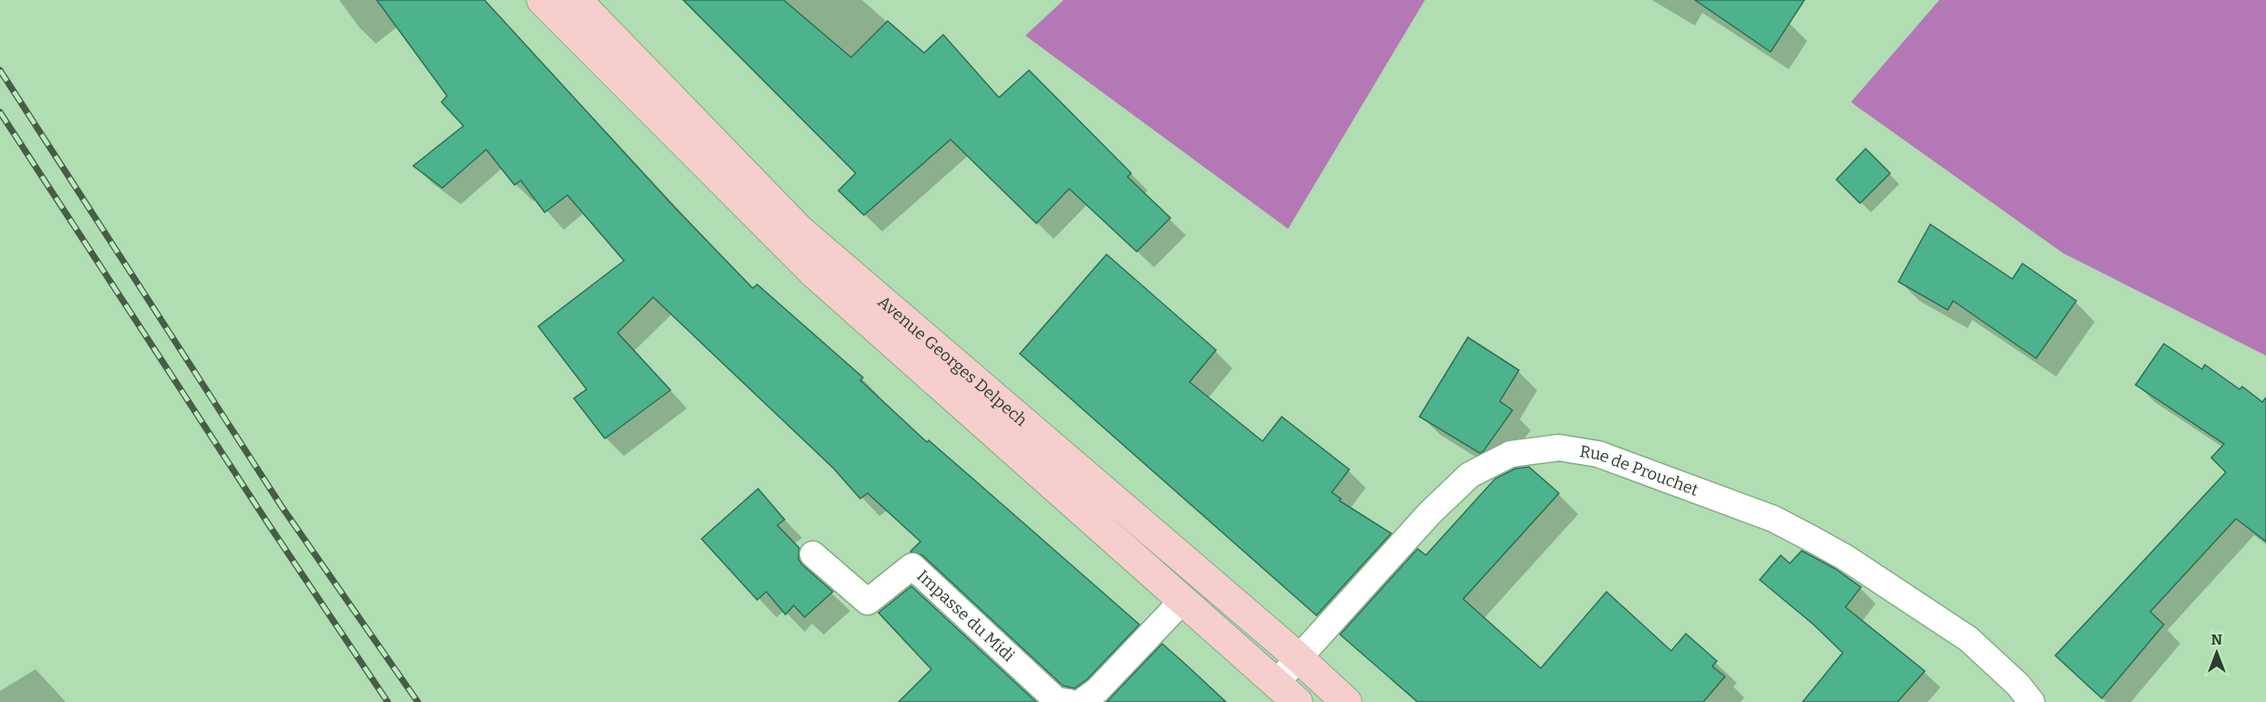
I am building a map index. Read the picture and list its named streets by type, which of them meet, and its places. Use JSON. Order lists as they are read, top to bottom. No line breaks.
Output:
{"streets":{"main road":["Avenue Georges Delpech"],"lane":["Rue de Prouchet","Impasse du Midi"]},"crossings":[["Avenue Georges Delpech","Rue de Prouchet"]],"north":"top"}
